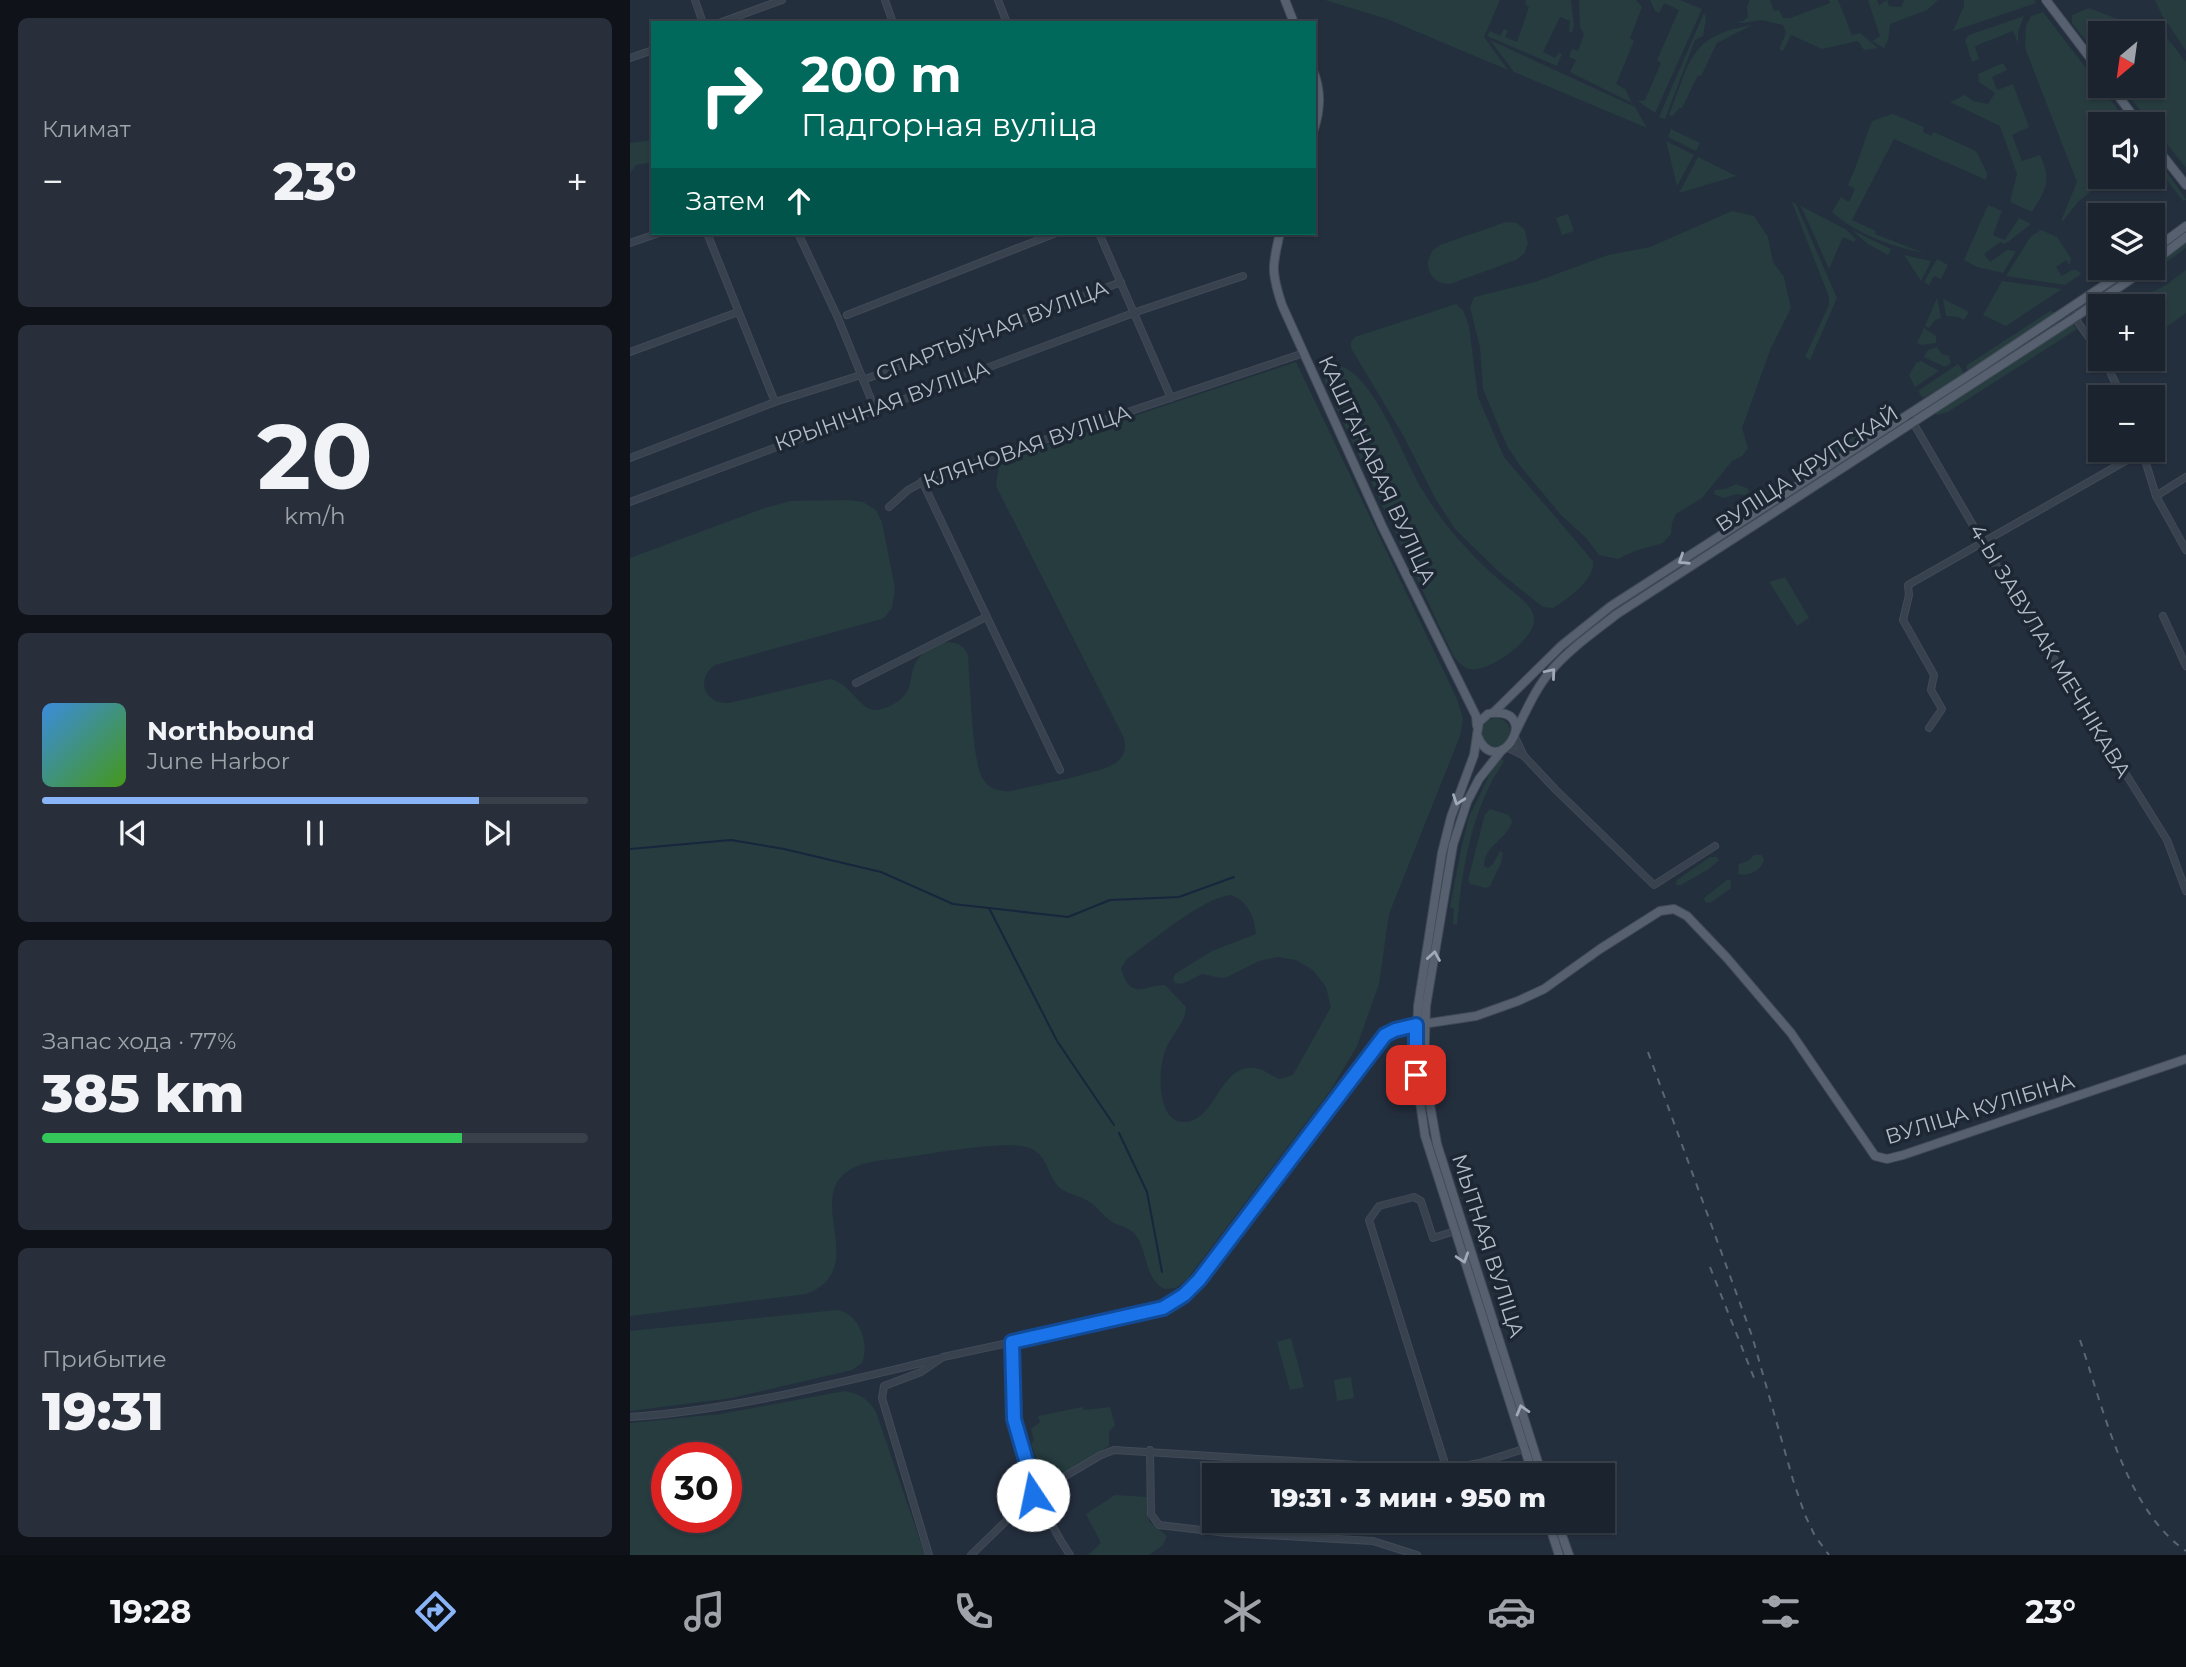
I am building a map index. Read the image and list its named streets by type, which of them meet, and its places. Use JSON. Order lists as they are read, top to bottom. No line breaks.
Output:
{"streets":{"main road":["ВУЛІЦА КРУПСКАЙ","КАШТАНАВАЯ ВУЛІЦА","ВУЛІЦА КУЛІБІНА","МЫТНАЯ ВУЛІЦА"],"street":["СПАРТЫЎНАЯ ВУЛІЦА","КРЫНІЧНАЯ ВУЛІЦА","КЛЯНОВАЯ ВУЛІЦА","4-Ы ЗАВУЛАК МЕЧНІКАВА"]},"crossings":[["КЛЯНОВАЯ ВУЛІЦА","КАШТАНАВАЯ ВУЛІЦА"],["ВУЛІЦА КРУПСКАЙ","4-Ы ЗАВУЛАК МЕЧНІКАВА"],["ВУЛІЦА КУЛІБІНА","МЫТНАЯ ВУЛІЦА"]],"north":"bottom left","page":{"tile":["Климат",["20","km/h"],["Запас хода · 77%","385 km"],["Прибытие","19:31"]],"map_buttons":["+","−"],"turn":["200 m","Падгорная вуліца"],"heat":["−","23°","+"],"then":"Затем","song":["Northbound","June Harbor"],"limit":"30","trip":"19:31 · 3 мин · 950 m","tabs":["19:28","23°"]}}
